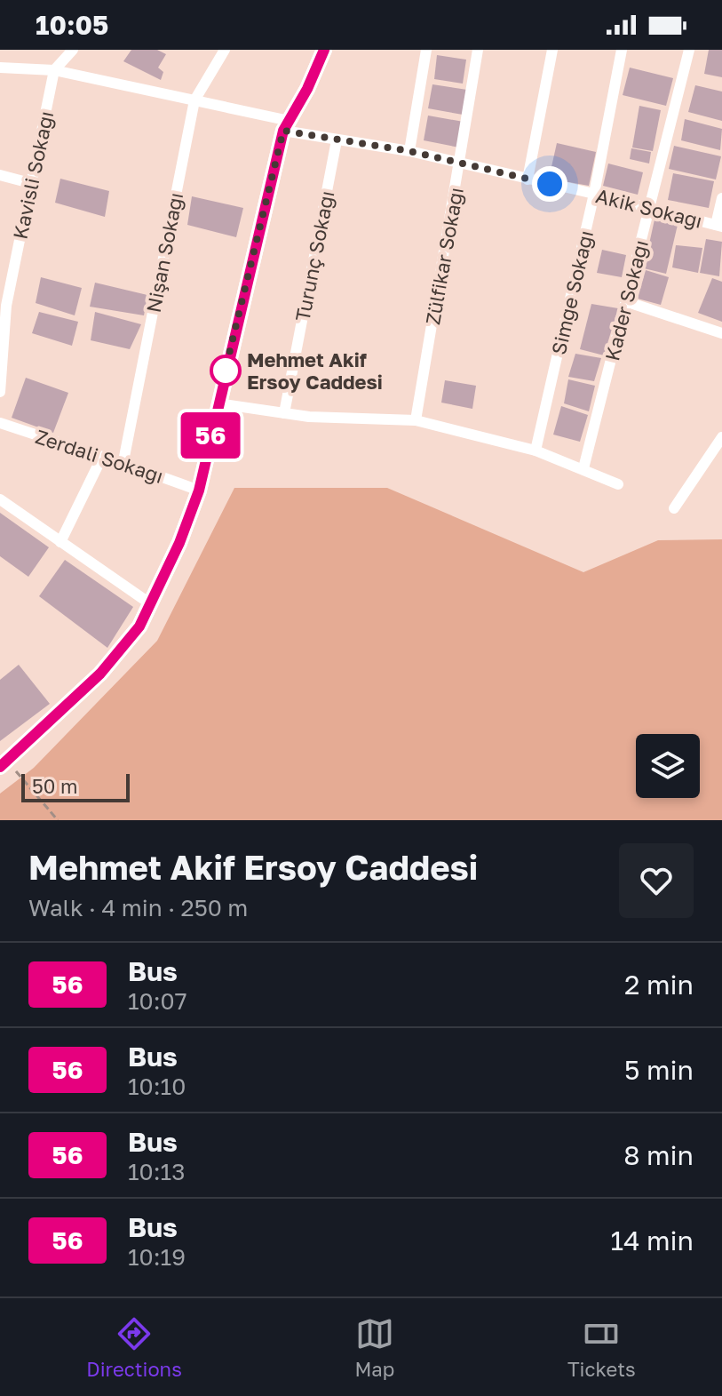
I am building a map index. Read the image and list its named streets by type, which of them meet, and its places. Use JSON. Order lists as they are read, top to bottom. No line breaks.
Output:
{"streets":{"street":["Kavisli Sokağı","Akik Sokağı","Nişan Sokağı","Turunç Sokağı","Zülfikar Sokağı","Simge Sokağı","Kader Sokağı","Zerdali Sokağı"]},"crossings":[["Kavisli Sokağı","Akik Sokağı"],["Akik Sokağı","Nişan Sokağı"],["Akik Sokağı","Turunç Sokağı"],["Akik Sokağı","Zülfikar Sokağı"],["Akik Sokağı","Simge Sokağı"],["Akik Sokağı","Kader Sokağı"],["Nişan Sokağı","Zerdali Sokağı"]],"places":["Mehmet Akif Ersoy Caddesi"],"lines":["bus line 56"],"scale_bar":"50 m","page":{"status":"10:05","on_map":"56","scale":"50 m","heading":["Mehmet Akif Ersoy Caddesi","Walk · 4 min · 250 m"],"list":[{"mark":"56","name":"Bus","note":"10:07","value":"2 min"},{"mark":"56","name":"Bus","note":"10:10","value":"5 min"},{"mark":"56","name":"Bus","note":"10:13","value":"8 min"},{"mark":"56","name":"Bus","note":"10:19","value":"14 min"}],"tabs":["Directions","Map","Tickets"]}}
